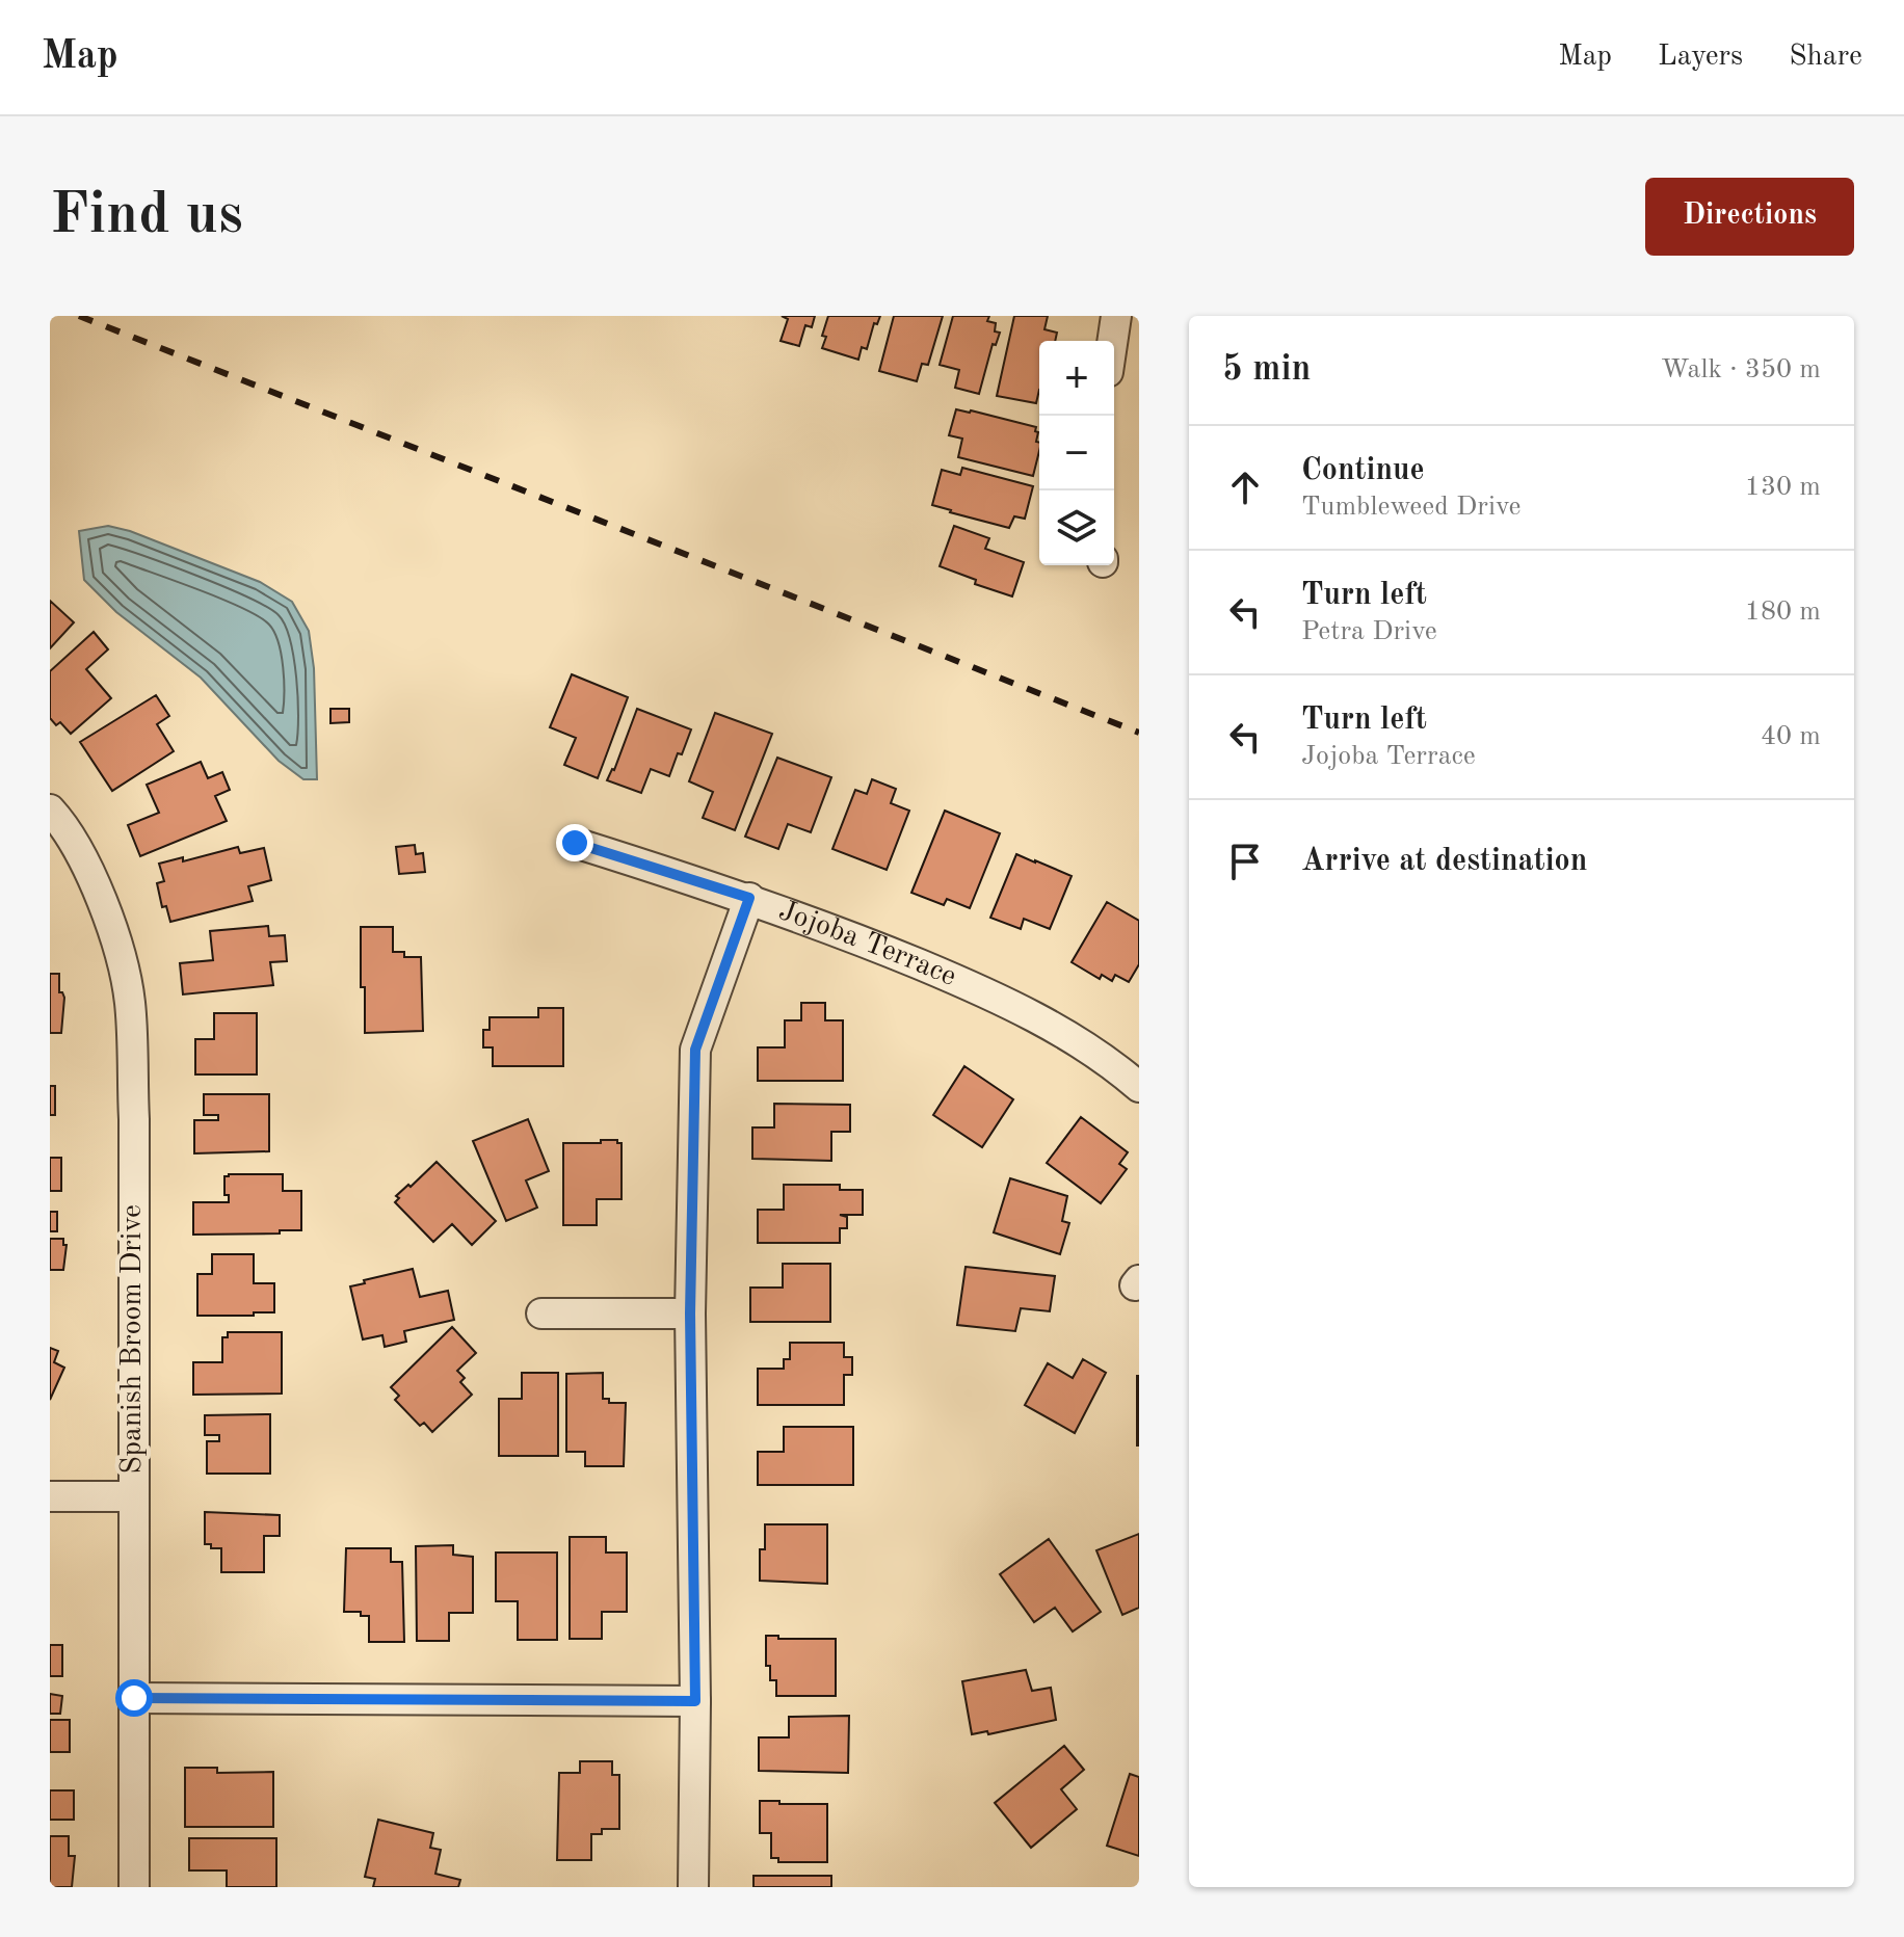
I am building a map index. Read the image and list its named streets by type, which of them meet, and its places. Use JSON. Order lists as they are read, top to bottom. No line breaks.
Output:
{"streets":{"street":["Jojoba Terrace","Spanish Broom Drive"]},"page":{"header":"Map","nav":["Map","Layers","Share"],"buttons":"Directions","title":"Find us","heading":["5 min","Walk · 350 m"],"map_buttons":["+","−"],"list":[["Continue","Tumbleweed Drive","130 m"],["Turn left","Petra Drive","180 m"],["Turn left","Jojoba Terrace","40 m"],"Arrive at destination"]}}
